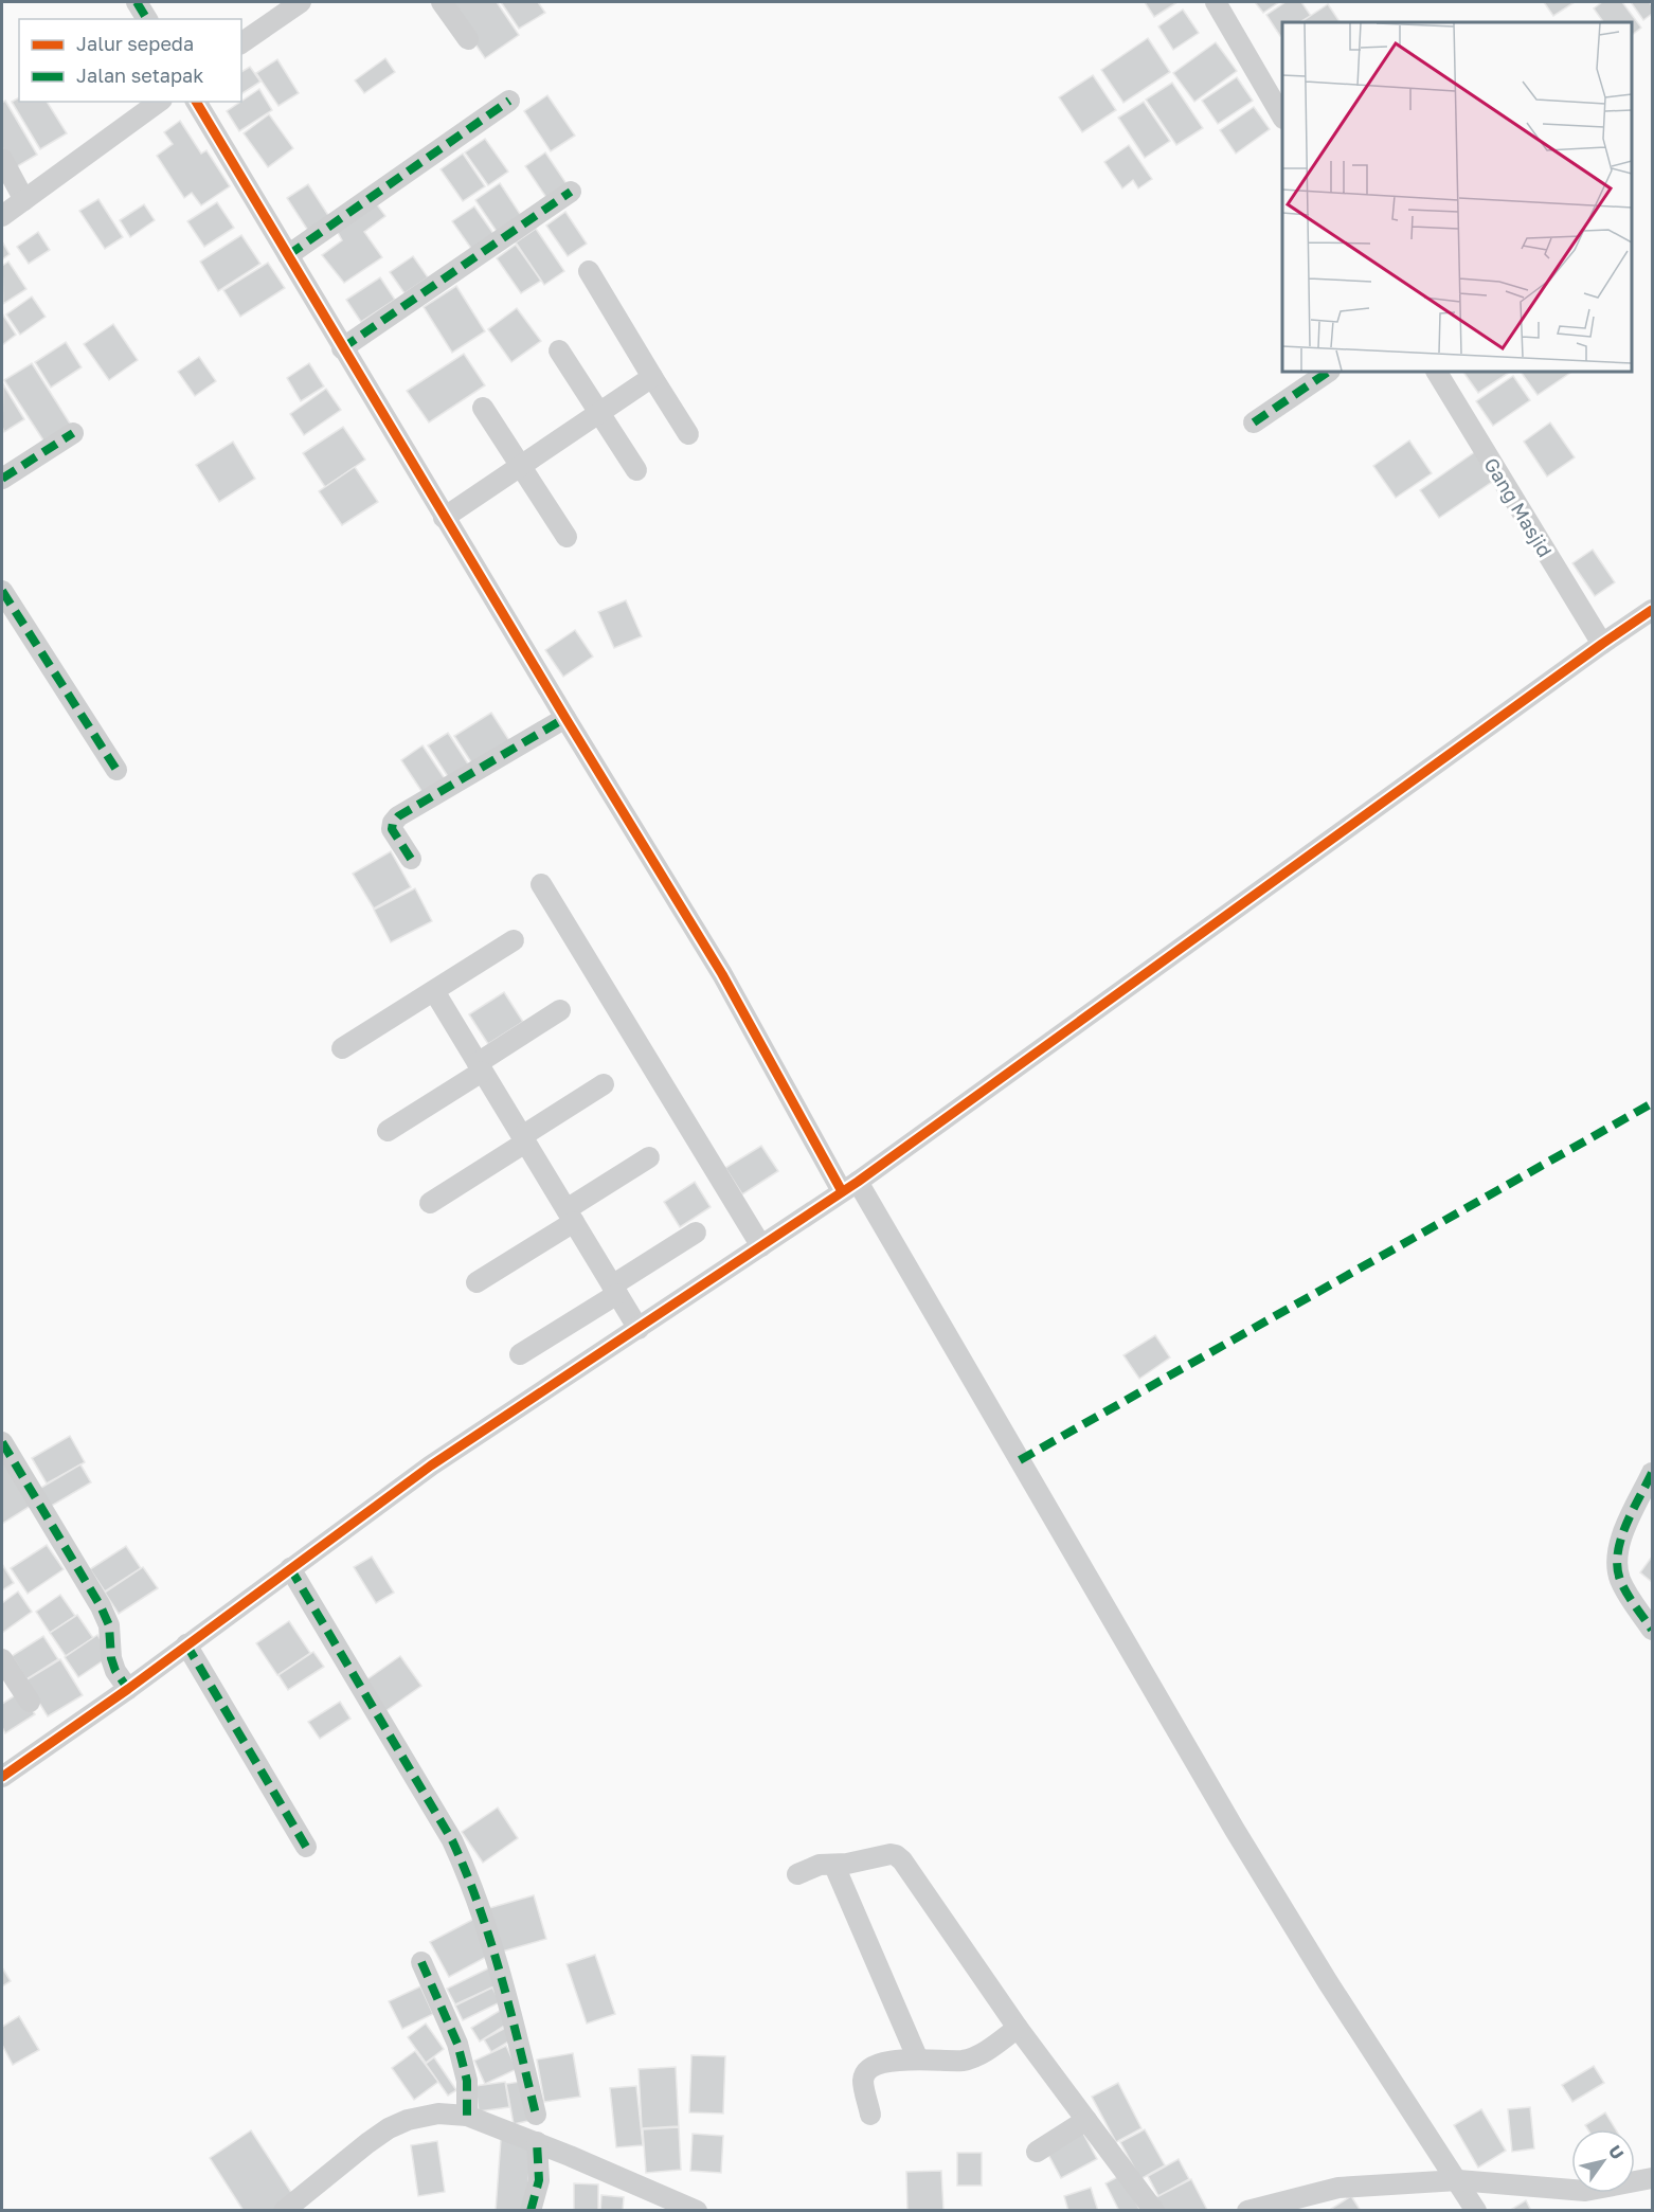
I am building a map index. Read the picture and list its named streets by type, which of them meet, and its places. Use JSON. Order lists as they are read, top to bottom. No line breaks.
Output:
{"streets":{"street":["Gang Masjid"]},"legend":["Jalur sepeda","Jalan setapak"],"north":"top right"}
